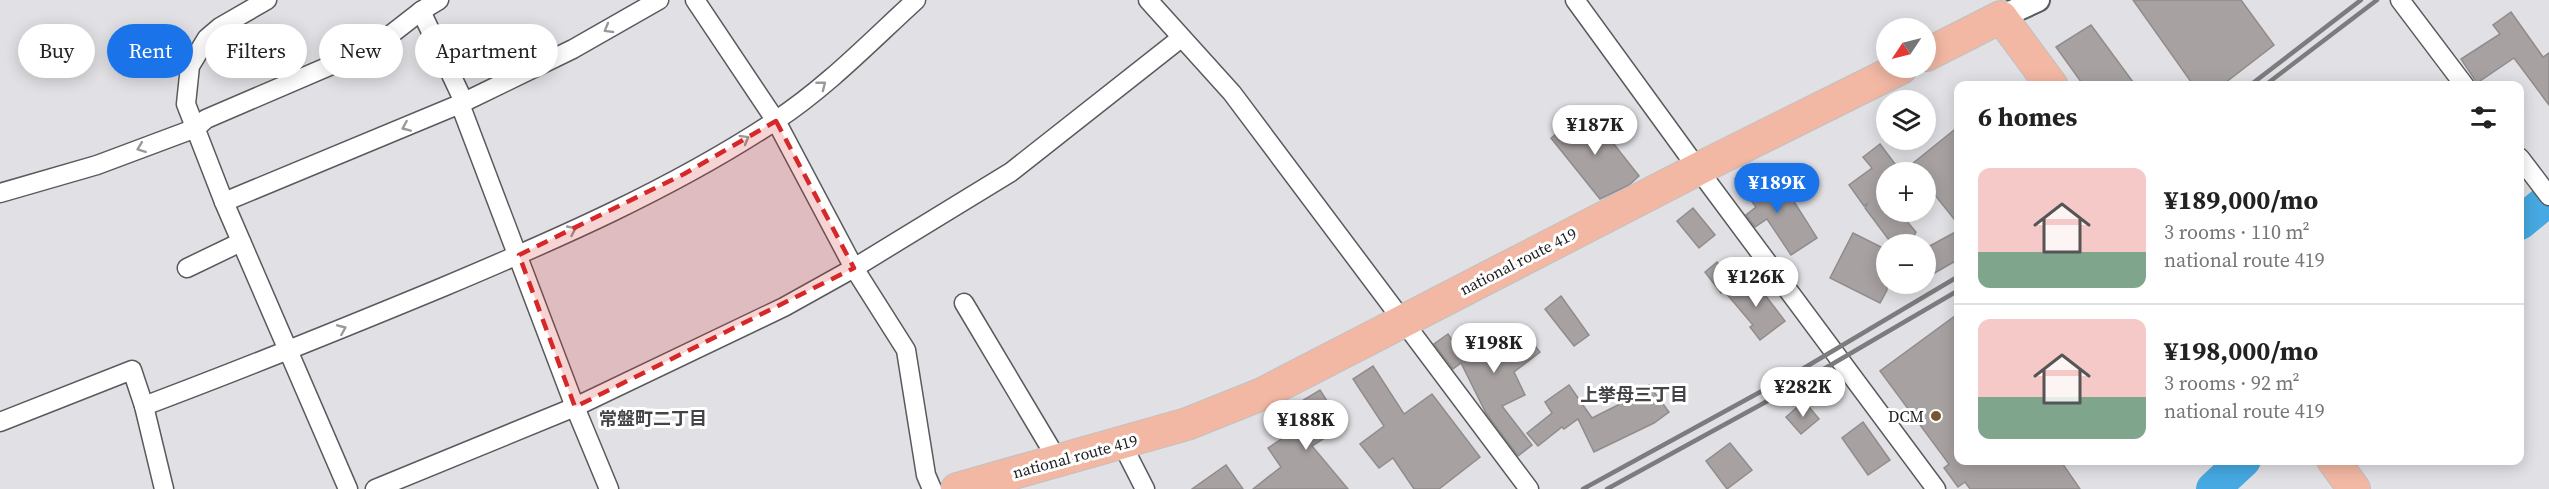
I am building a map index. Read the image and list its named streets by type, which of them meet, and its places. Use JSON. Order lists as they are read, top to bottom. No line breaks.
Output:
{"streets":{"highway":["national route 419"]},"districts":["上挙母三丁目","常盤町二丁目"],"places":["DCM"],"north":"bottom left","page":{"map_buttons":["+","−"],"chip":["Buy","Rent","Filters","New","Apartment"],"heading":"6 homes","price":["¥187K","¥189K","¥126K","¥198K","¥282K","¥188K"],"list":[{"name":"¥189,000/mo","note":"3 rooms · 110 m² · national route 419"},{"name":"¥198,000/mo","note":"3 rooms · 92 m² · national route 419"}]}}
